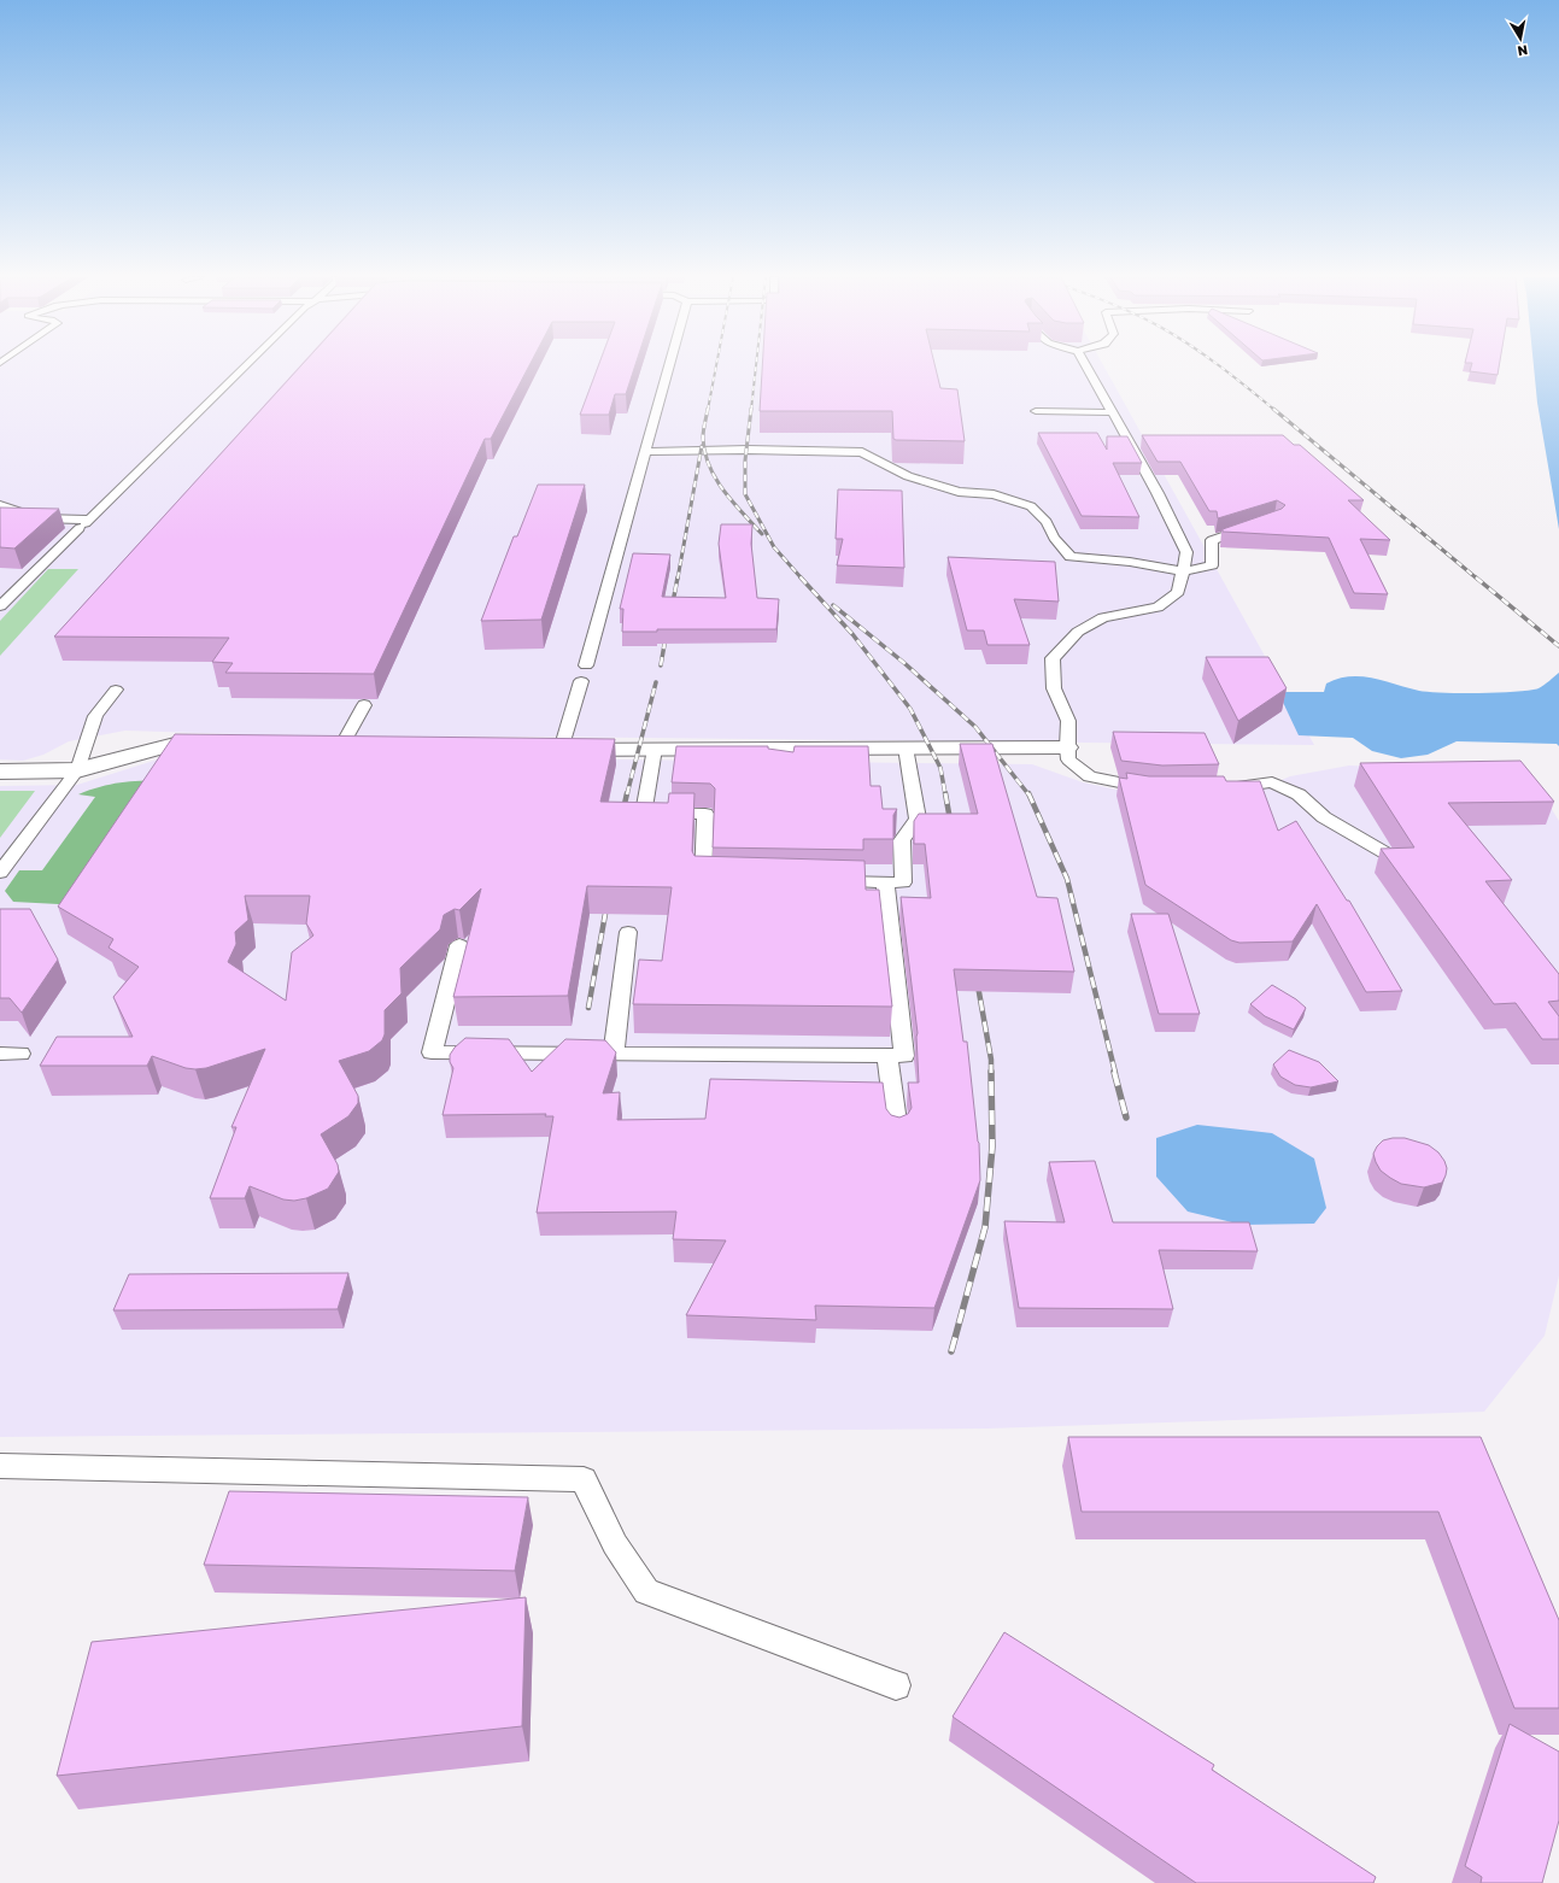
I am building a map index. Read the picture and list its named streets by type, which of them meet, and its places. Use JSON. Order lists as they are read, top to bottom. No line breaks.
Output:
{"north":"bottom"}
